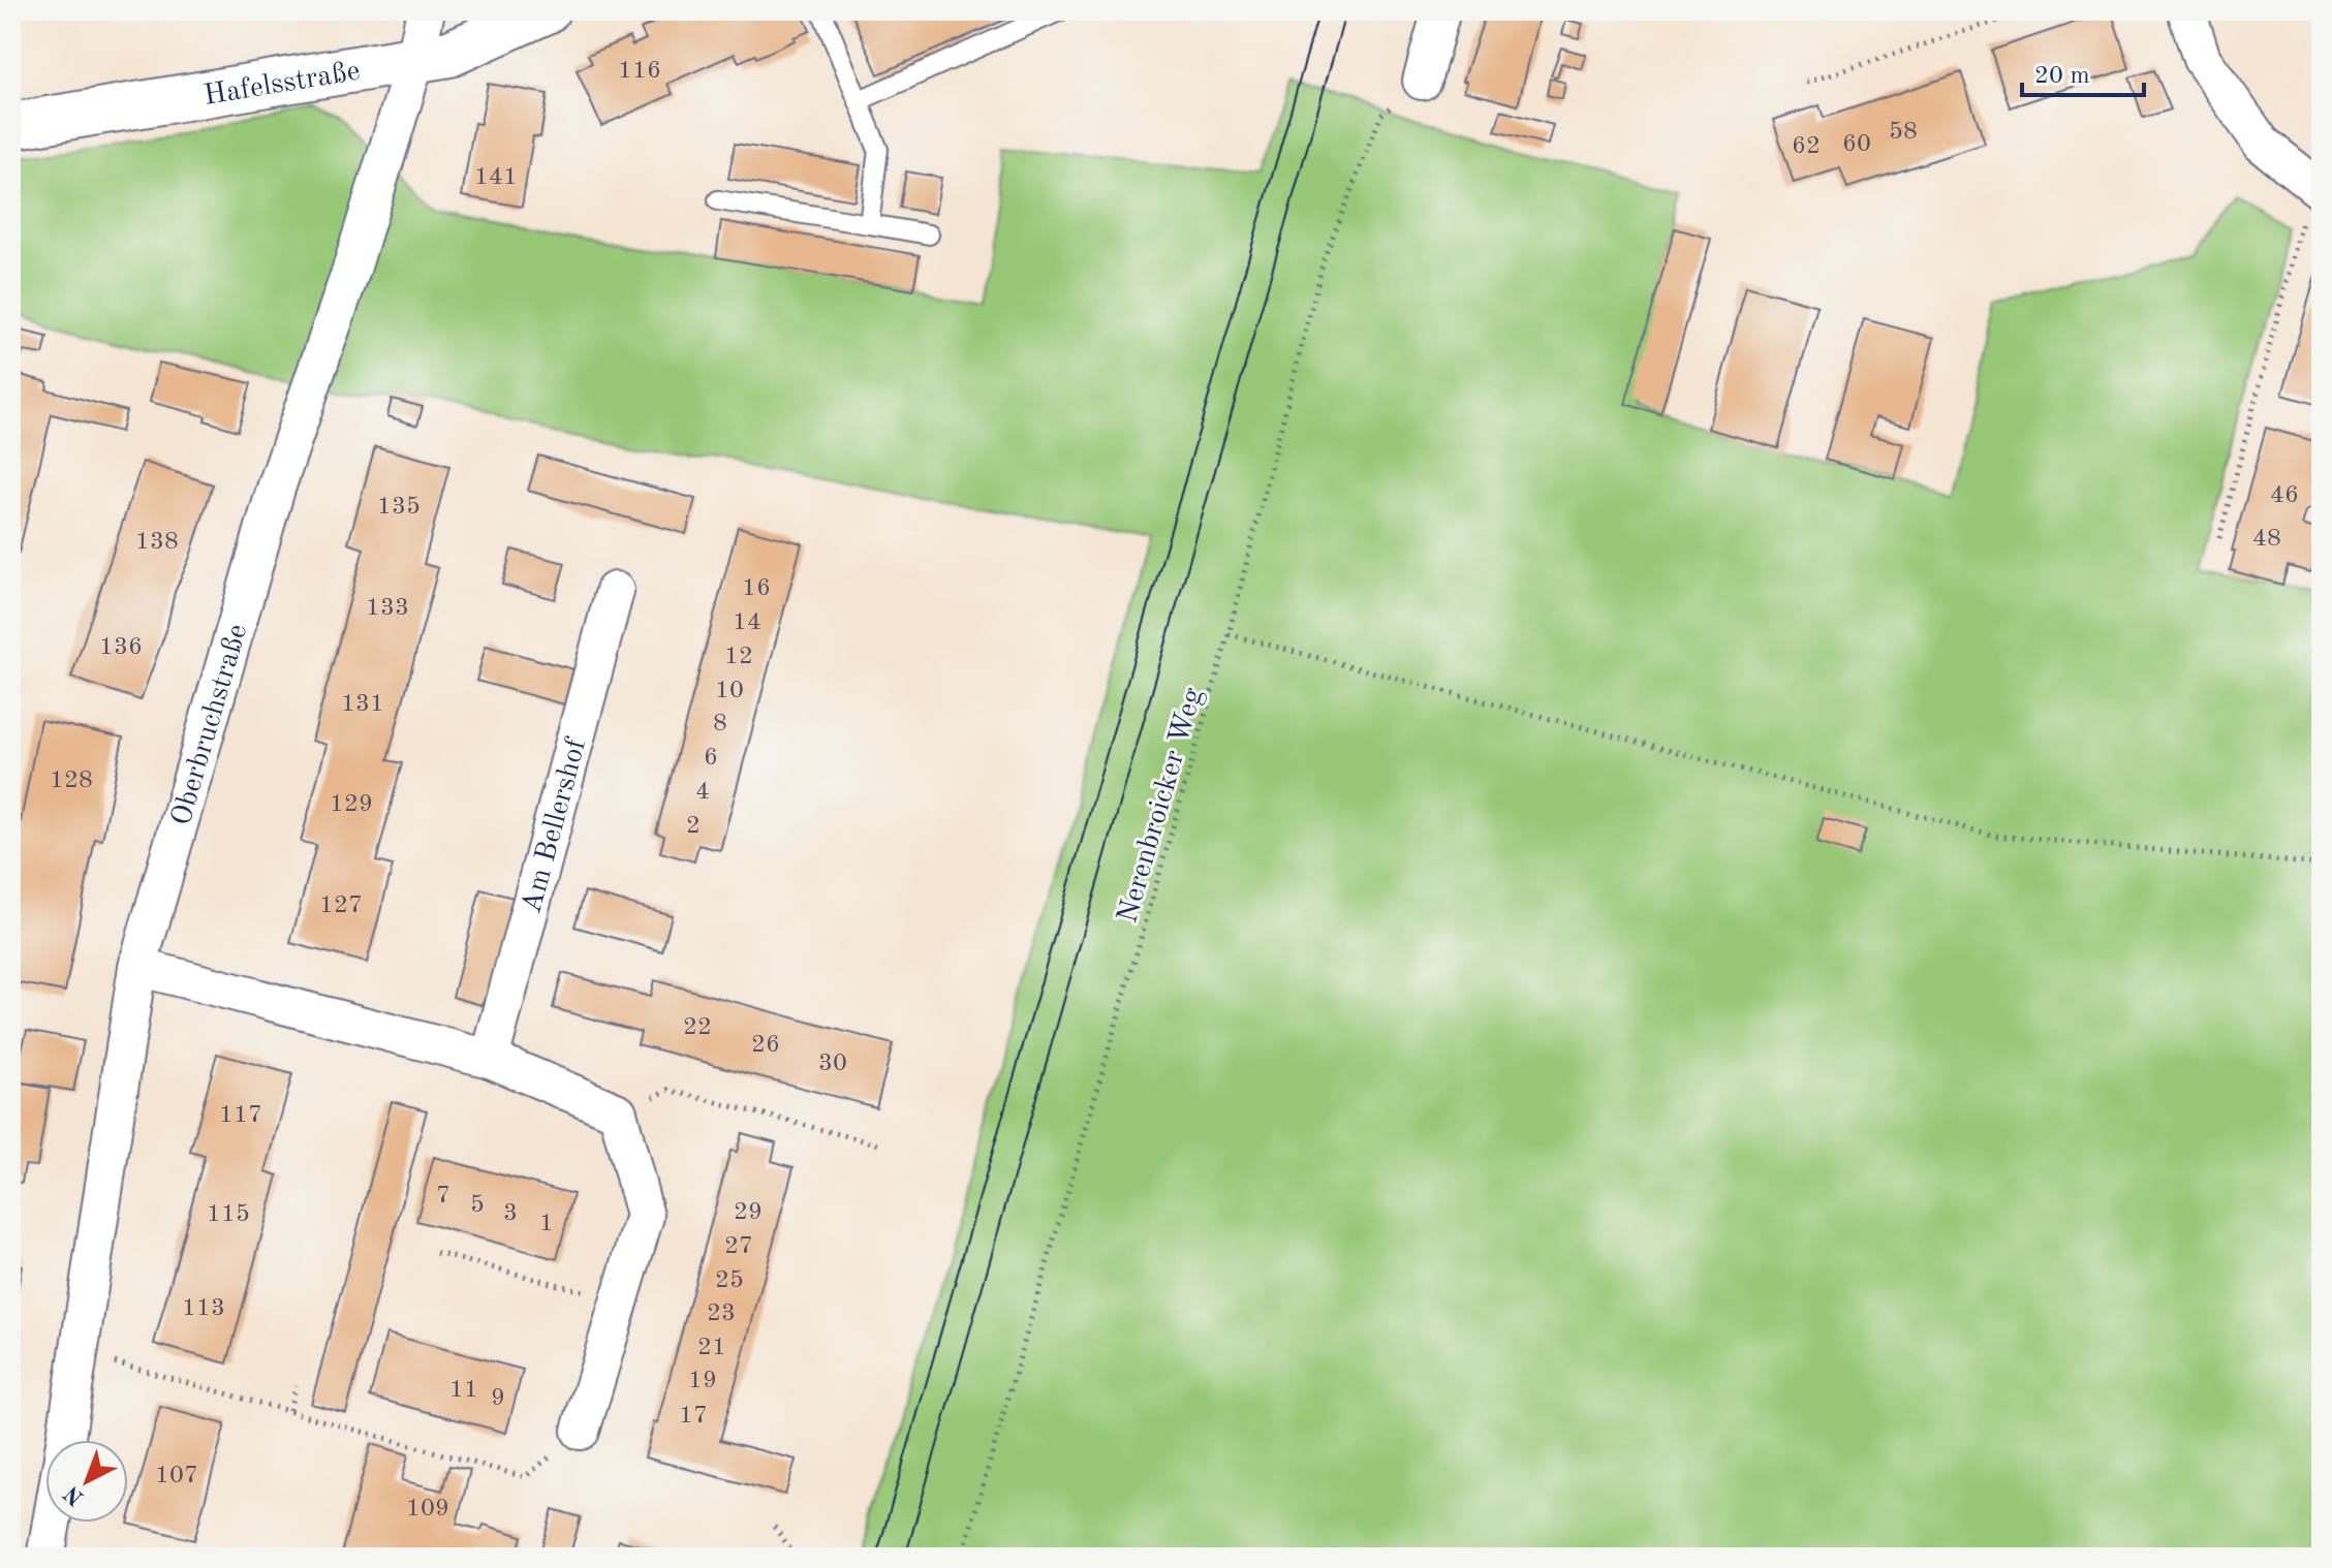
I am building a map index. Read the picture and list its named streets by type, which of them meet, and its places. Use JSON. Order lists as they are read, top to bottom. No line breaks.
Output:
{"streets":{"main road":["Hafelsstraße"],"street":["Oberbruchstraße","Am Bellershof"],"path":["Nerenbroicker Weg"]},"crossings":[["Hafelsstraße","Oberbruchstraße"]],"house_numbers":["116","58","60","62","141","46","135","48","138","16","133","14","136","12","10","131","8","6","128","4","129","2","127","22","26","30","117","7","5","29","3","115","1","27","25","113","23","21","19","11","9","17","107","109"],"scale_bar":"20 m","north":"bottom left"}
